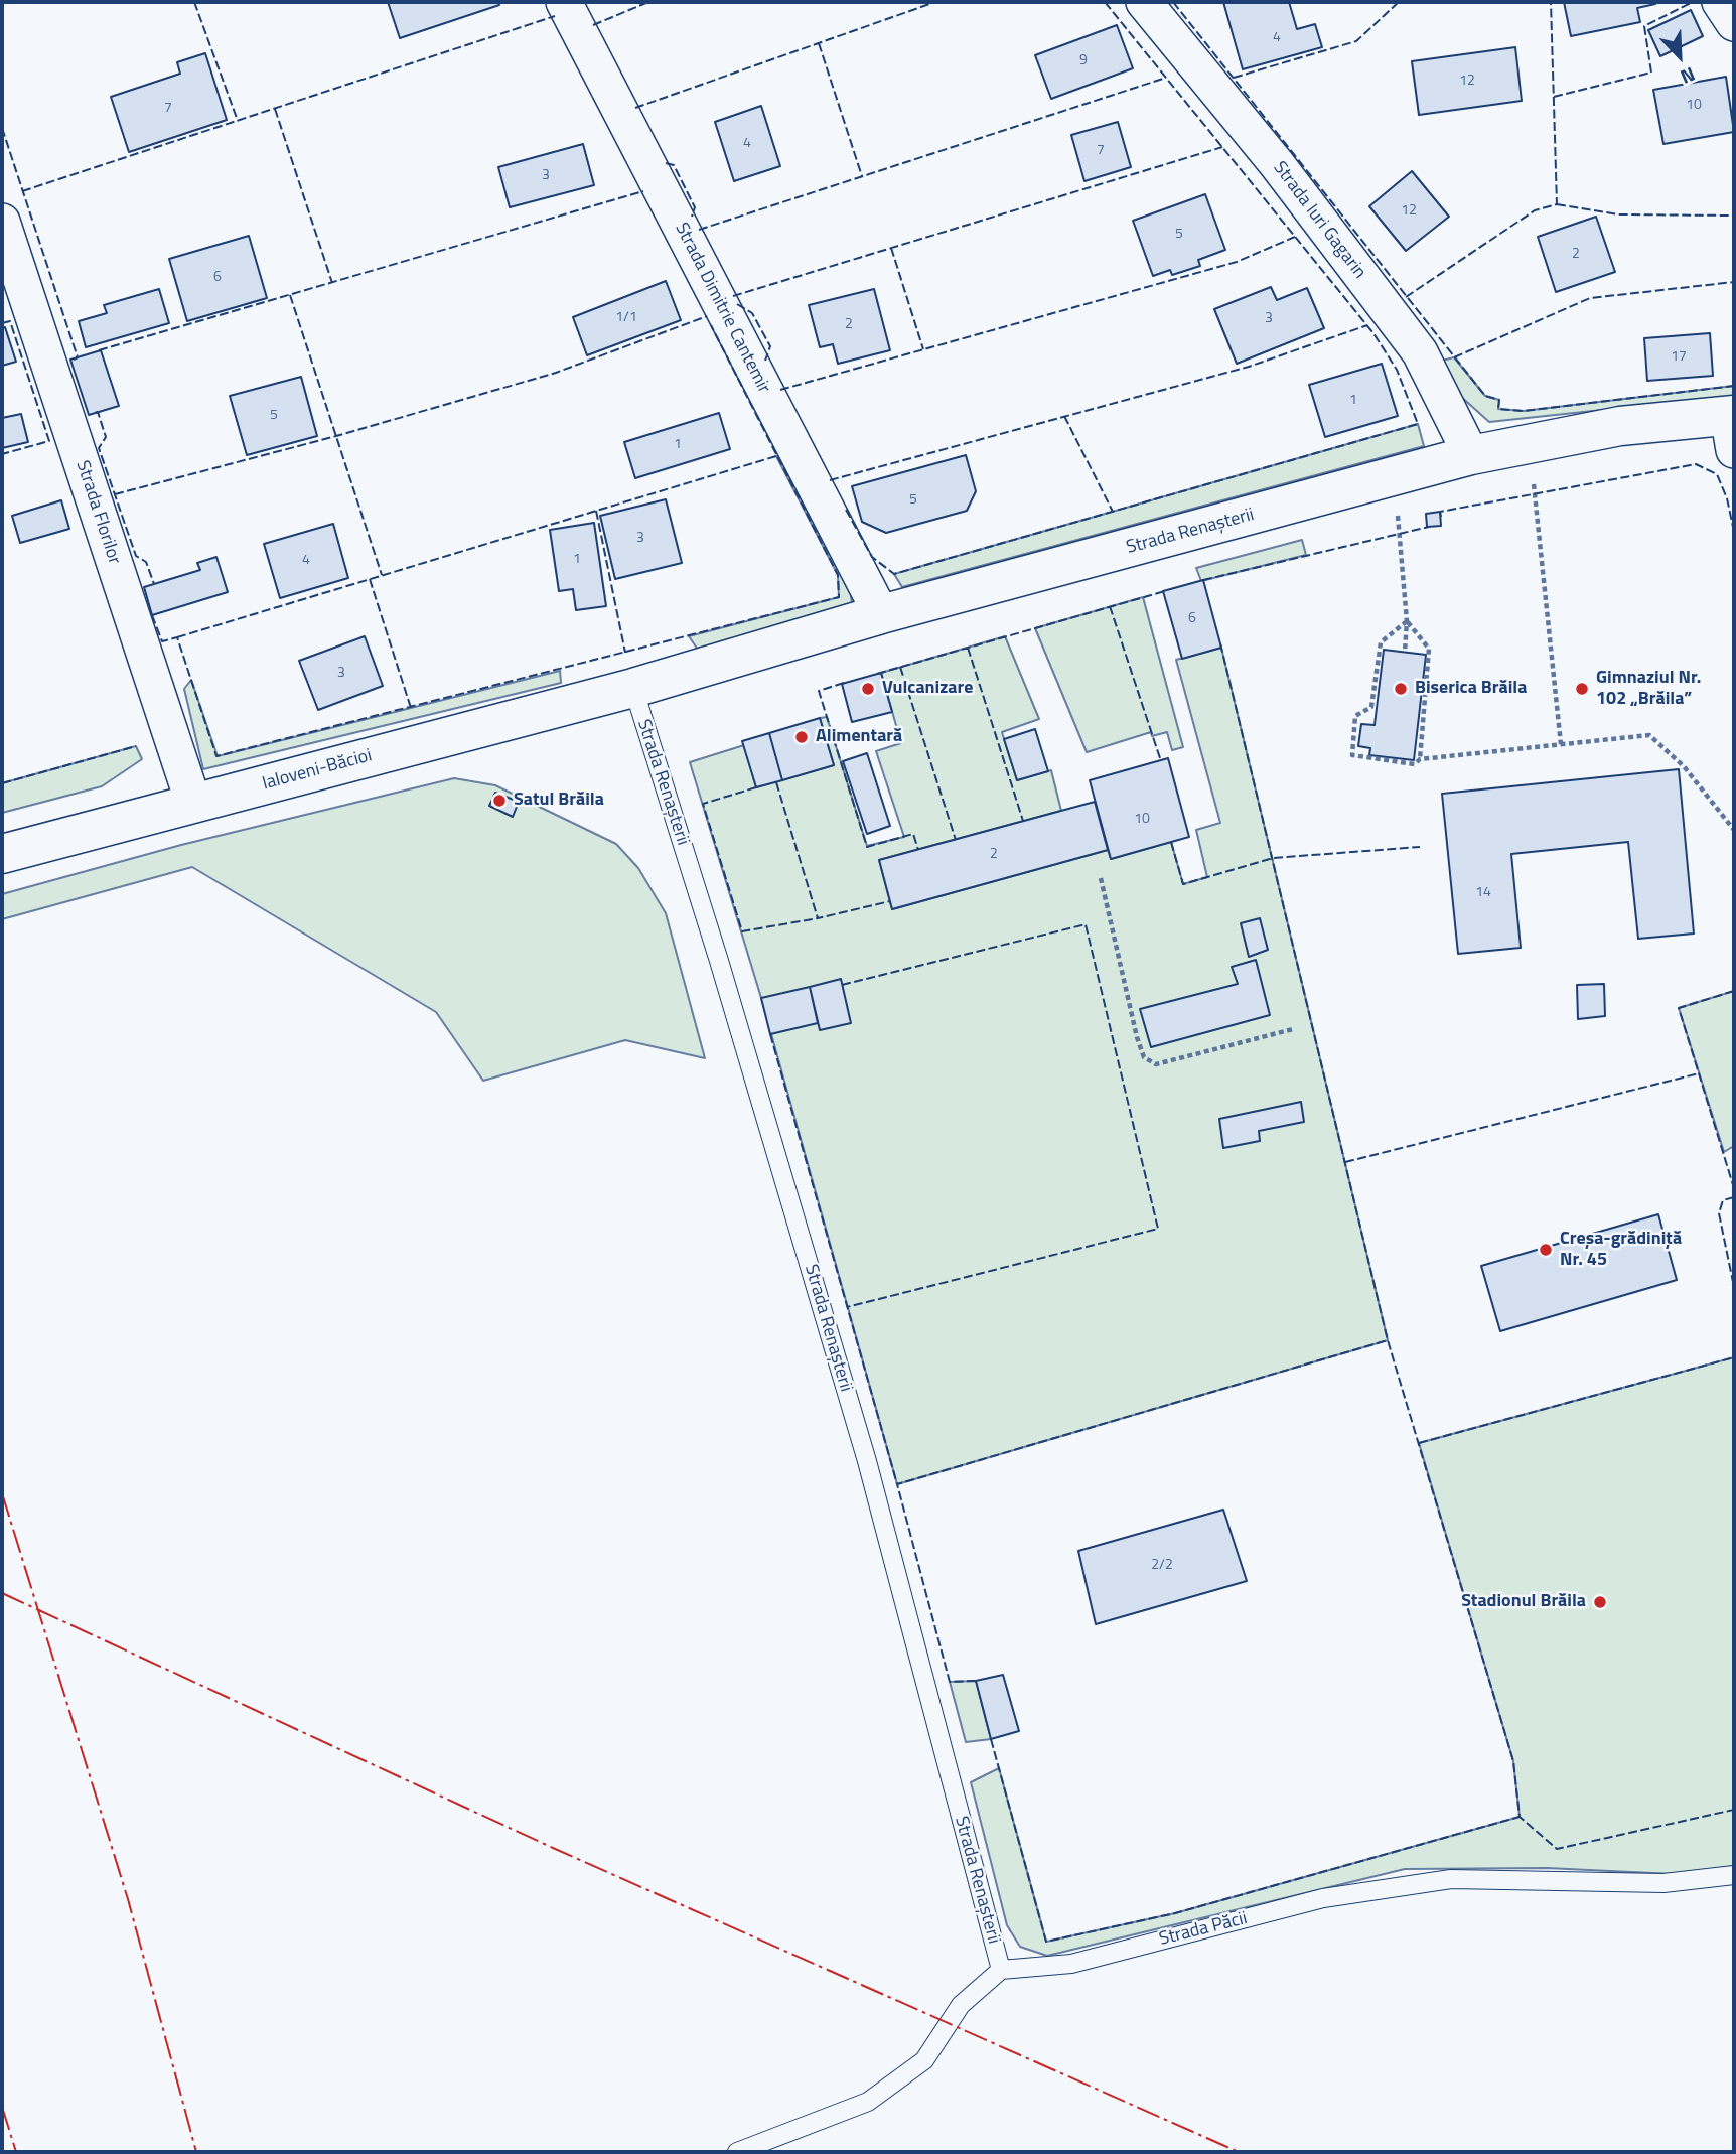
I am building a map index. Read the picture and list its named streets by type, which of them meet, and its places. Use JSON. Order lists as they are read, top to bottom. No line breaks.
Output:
{"streets":{"main road":["Strada Renașterii","Ialoveni-Băcioi"],"street":["Strada Iuri Gagarin","Strada Dimitrie Cantemir","Strada Florilor"],"lane":["Strada Păcii"]},"crossings":[["Strada Iuri Gagarin","Strada Renașterii"],["Strada Dimitrie Cantemir","Strada Renașterii"],["Strada Florilor","Ialoveni-Băcioi"],["Strada Renașterii","Ialoveni-Băcioi"],["Strada Renașterii","Strada Păcii"]],"places":["Vulcanizare","Biserica Brăila","Gimnaziul Nr. 102 „Brăila”","Alimentară","Satul Brăila","Creșa-grădiniță Nr. 45","Stadionul Brăila"],"house_numbers":["4","9","12","10","7","4","7","3","12","5","2","6","1/1","3","2","17","1","5","1","5","3","1","4","6","3","10","2","14","2/2"],"north":"bottom right"}
